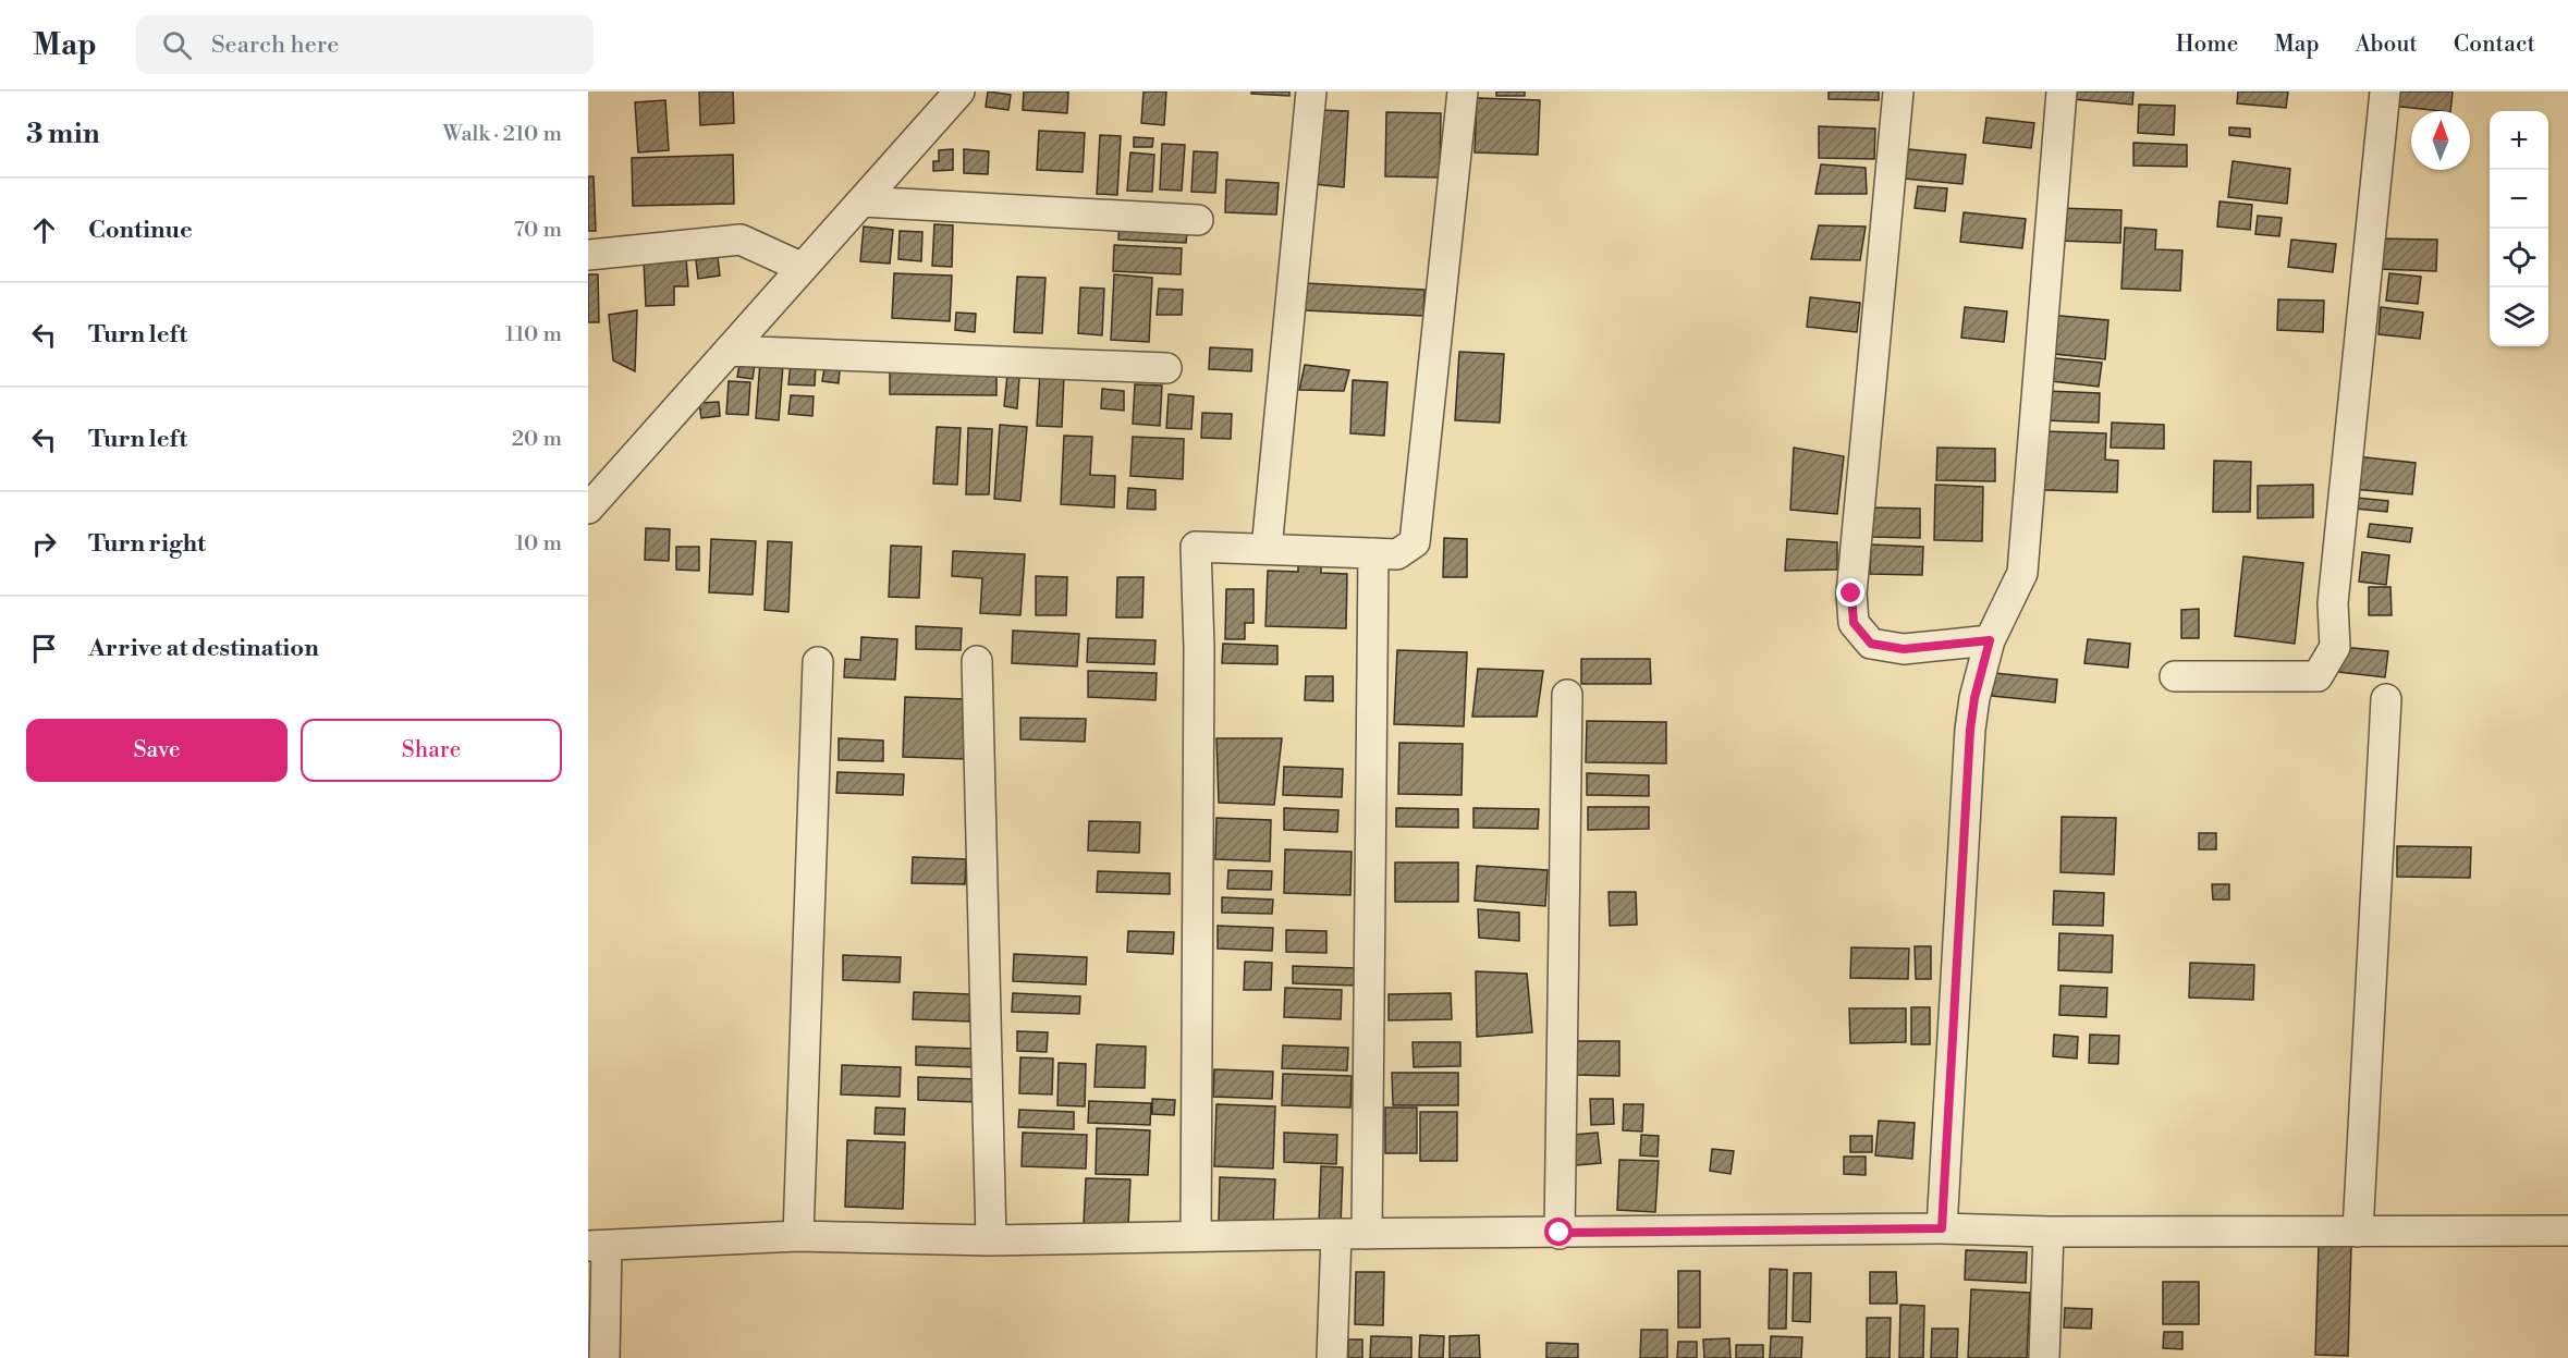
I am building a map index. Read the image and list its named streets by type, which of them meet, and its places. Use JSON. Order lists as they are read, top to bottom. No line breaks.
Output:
{"north":"top","page":{"header":"Map","search":"Search here","nav":["Home","Map","About","Contact"],"heading":["3 min","Walk · 210 m"],"map_buttons":["+","−"],"list":[["Continue","70 m"],["Turn left","110 m"],["Turn left","20 m"],["Turn right","10 m"],"Arrive at destination"],"buttons":["Save","Share"]}}
